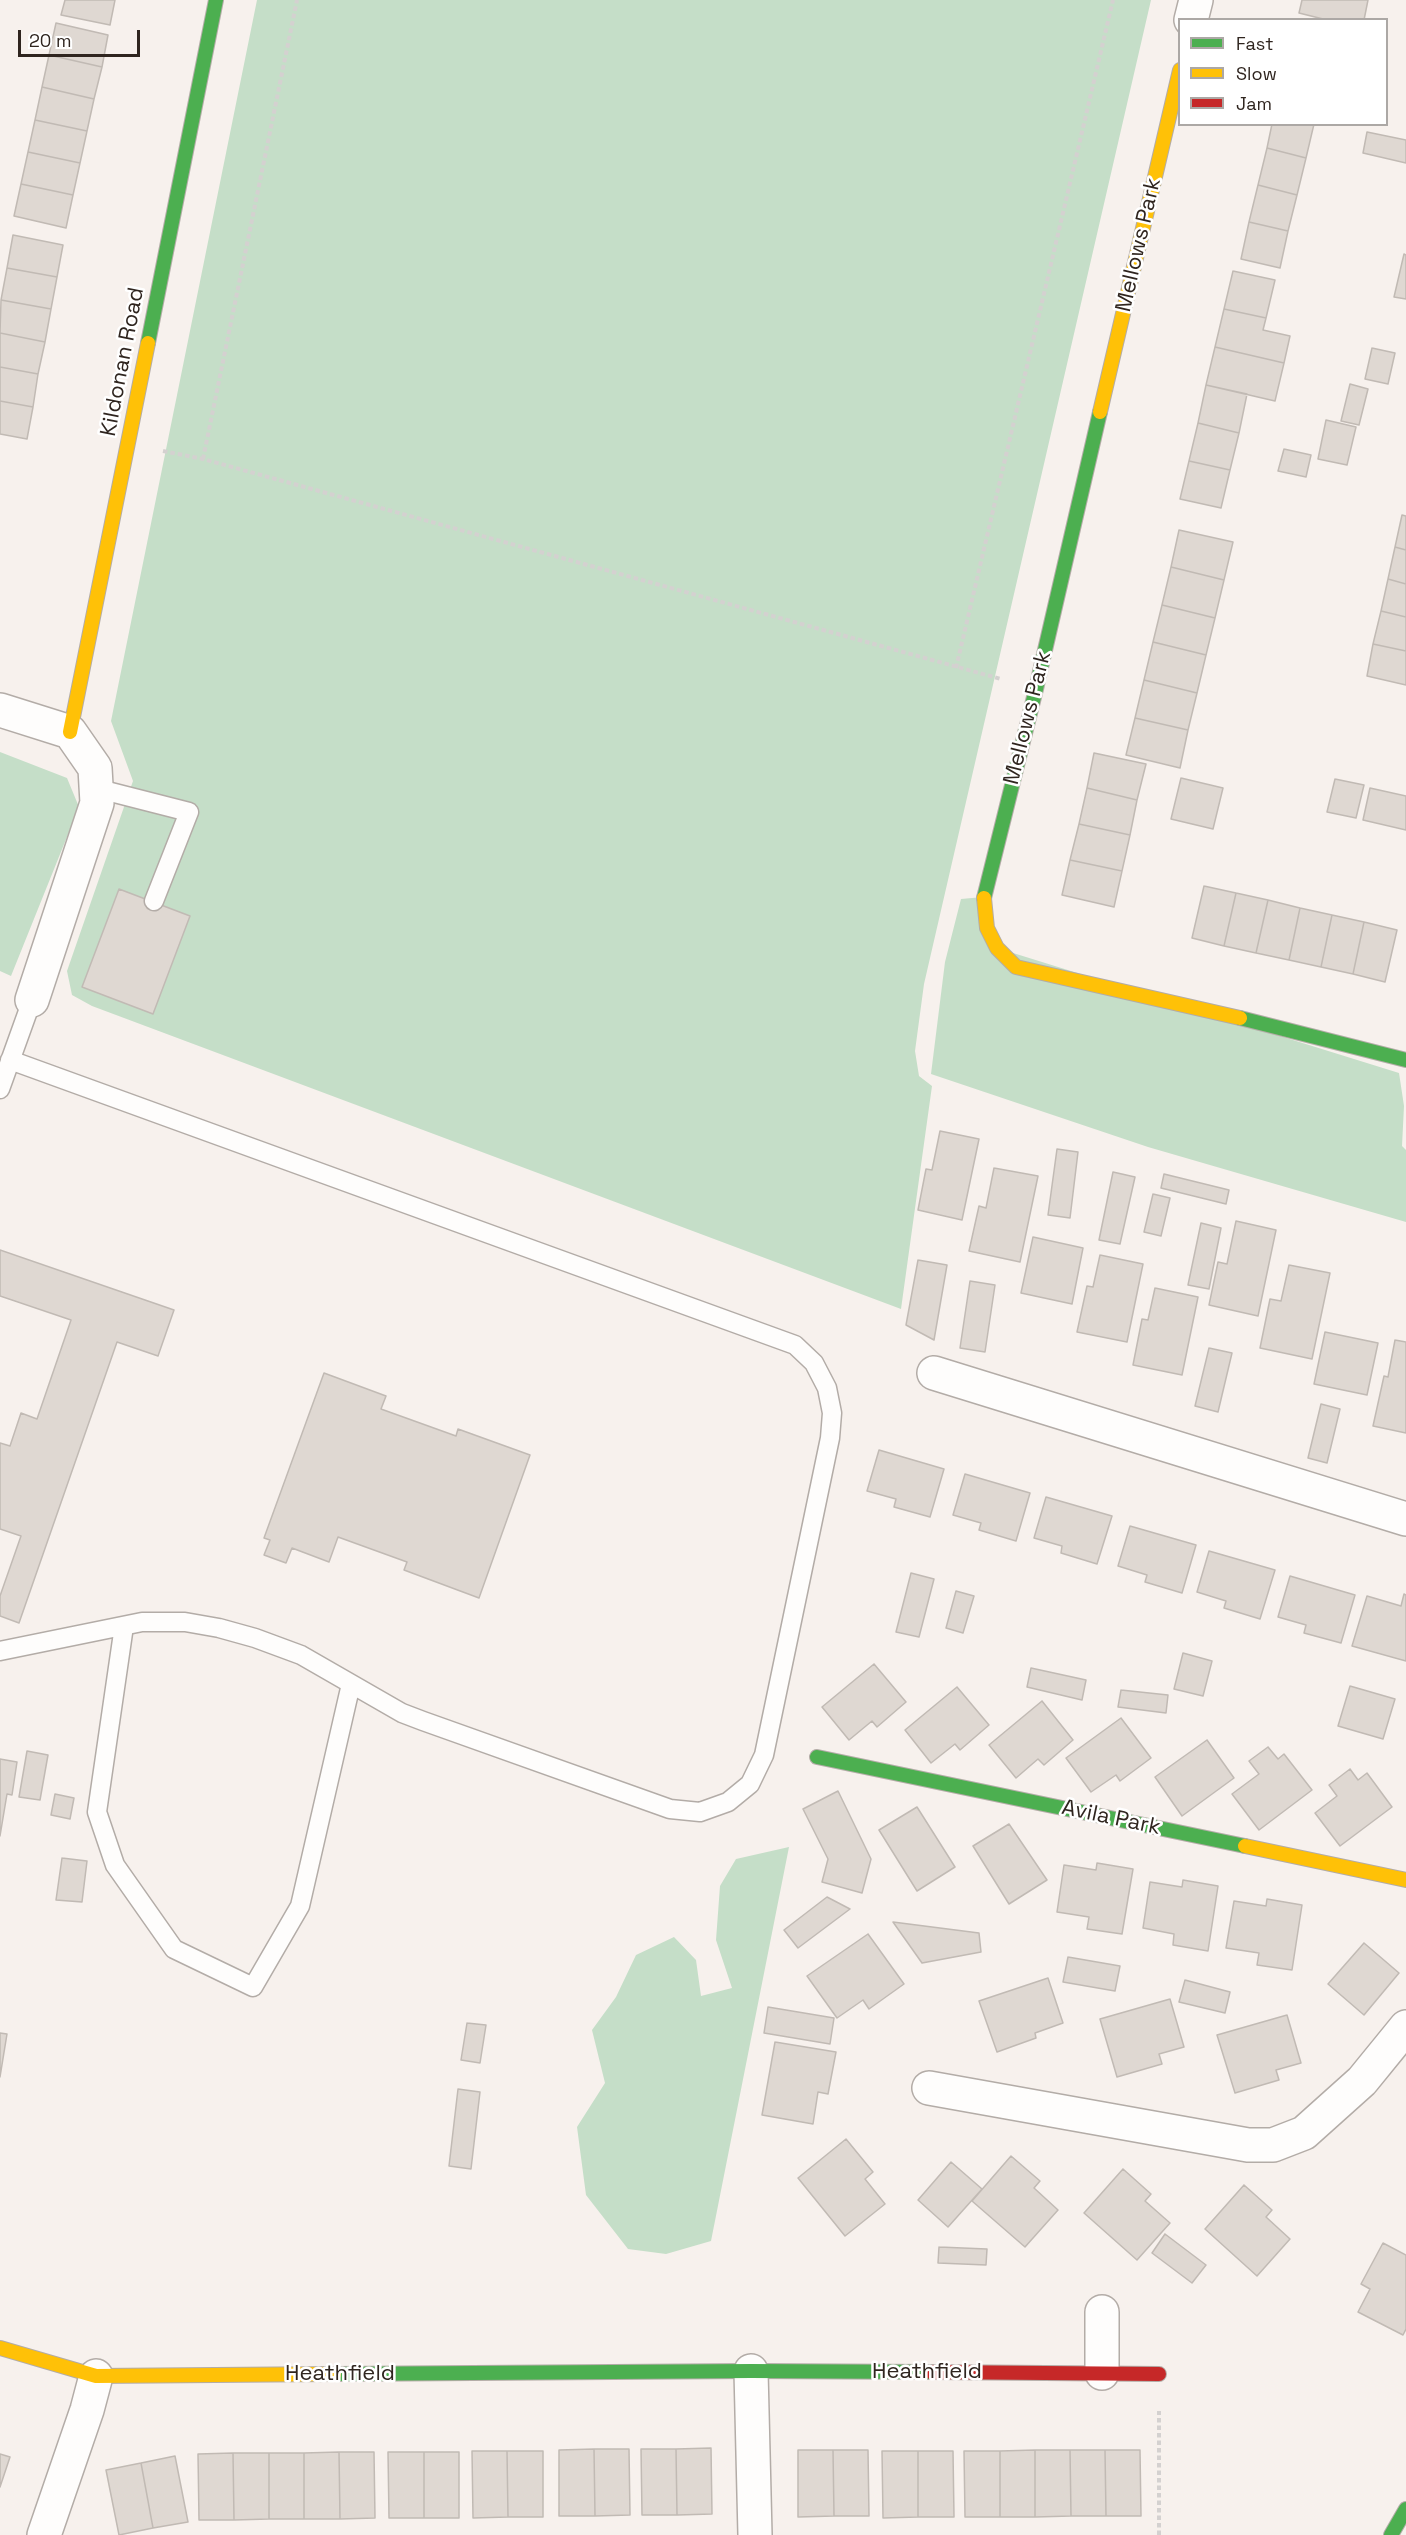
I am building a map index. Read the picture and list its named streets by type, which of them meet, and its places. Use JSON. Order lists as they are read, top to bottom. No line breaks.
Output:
{"streets":{"street":["Mellows Park","Kildonan Road","Avila Park","Heathfield"]},"legend":["Fast","Slow","Jam"],"scale_bar":"20 m"}
